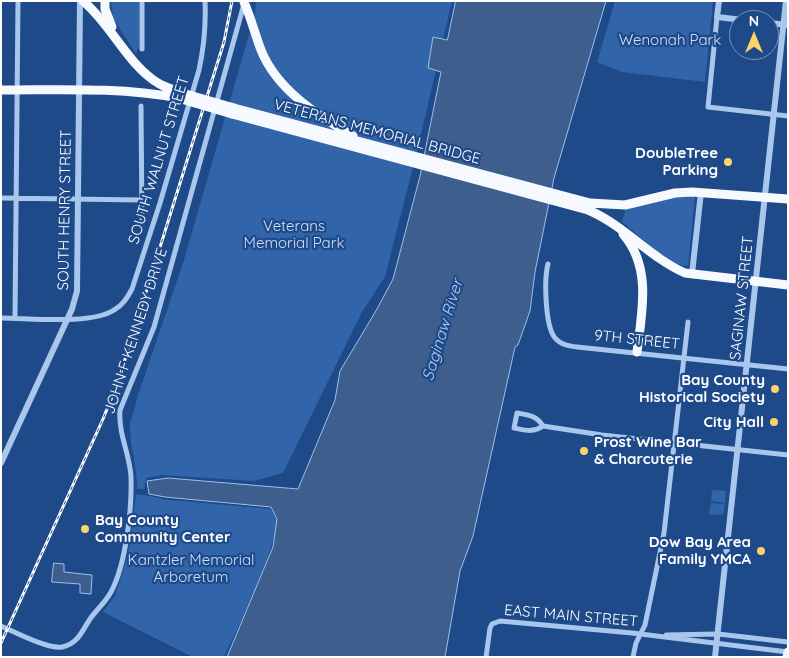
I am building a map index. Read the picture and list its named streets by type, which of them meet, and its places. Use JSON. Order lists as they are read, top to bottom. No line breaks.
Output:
{"streets":{"highway":["VETERANS MEMORIAL BRIDGE"],"street":["SOUTH WALNUT STREET","SOUTH HENRY STREET","SAGINAW STREET","JOHN F KENNEDY DRIVE","9TH STREET","EAST MAIN STREET"]},"crossings":[["VETERANS MEMORIAL BRIDGE","SOUTH HENRY STREET"],["VETERANS MEMORIAL BRIDGE","SAGINAW STREET"],["SOUTH WALNUT STREET","SOUTH HENRY STREET"],["SAGINAW STREET","9TH STREET"],["SAGINAW STREET","EAST MAIN STREET"]],"water":["Saginaw River"],"parks":["Wenonah Park","Veterans Memorial Park","Kantzler Memorial Arboretum"],"places":["DoubleTree Parking","Bay County Historical Society","City Hall","Prost Wine Bar & Charcuterie","Bay County Community Center","Dow Bay Area Family YMCA"],"north":"top"}
